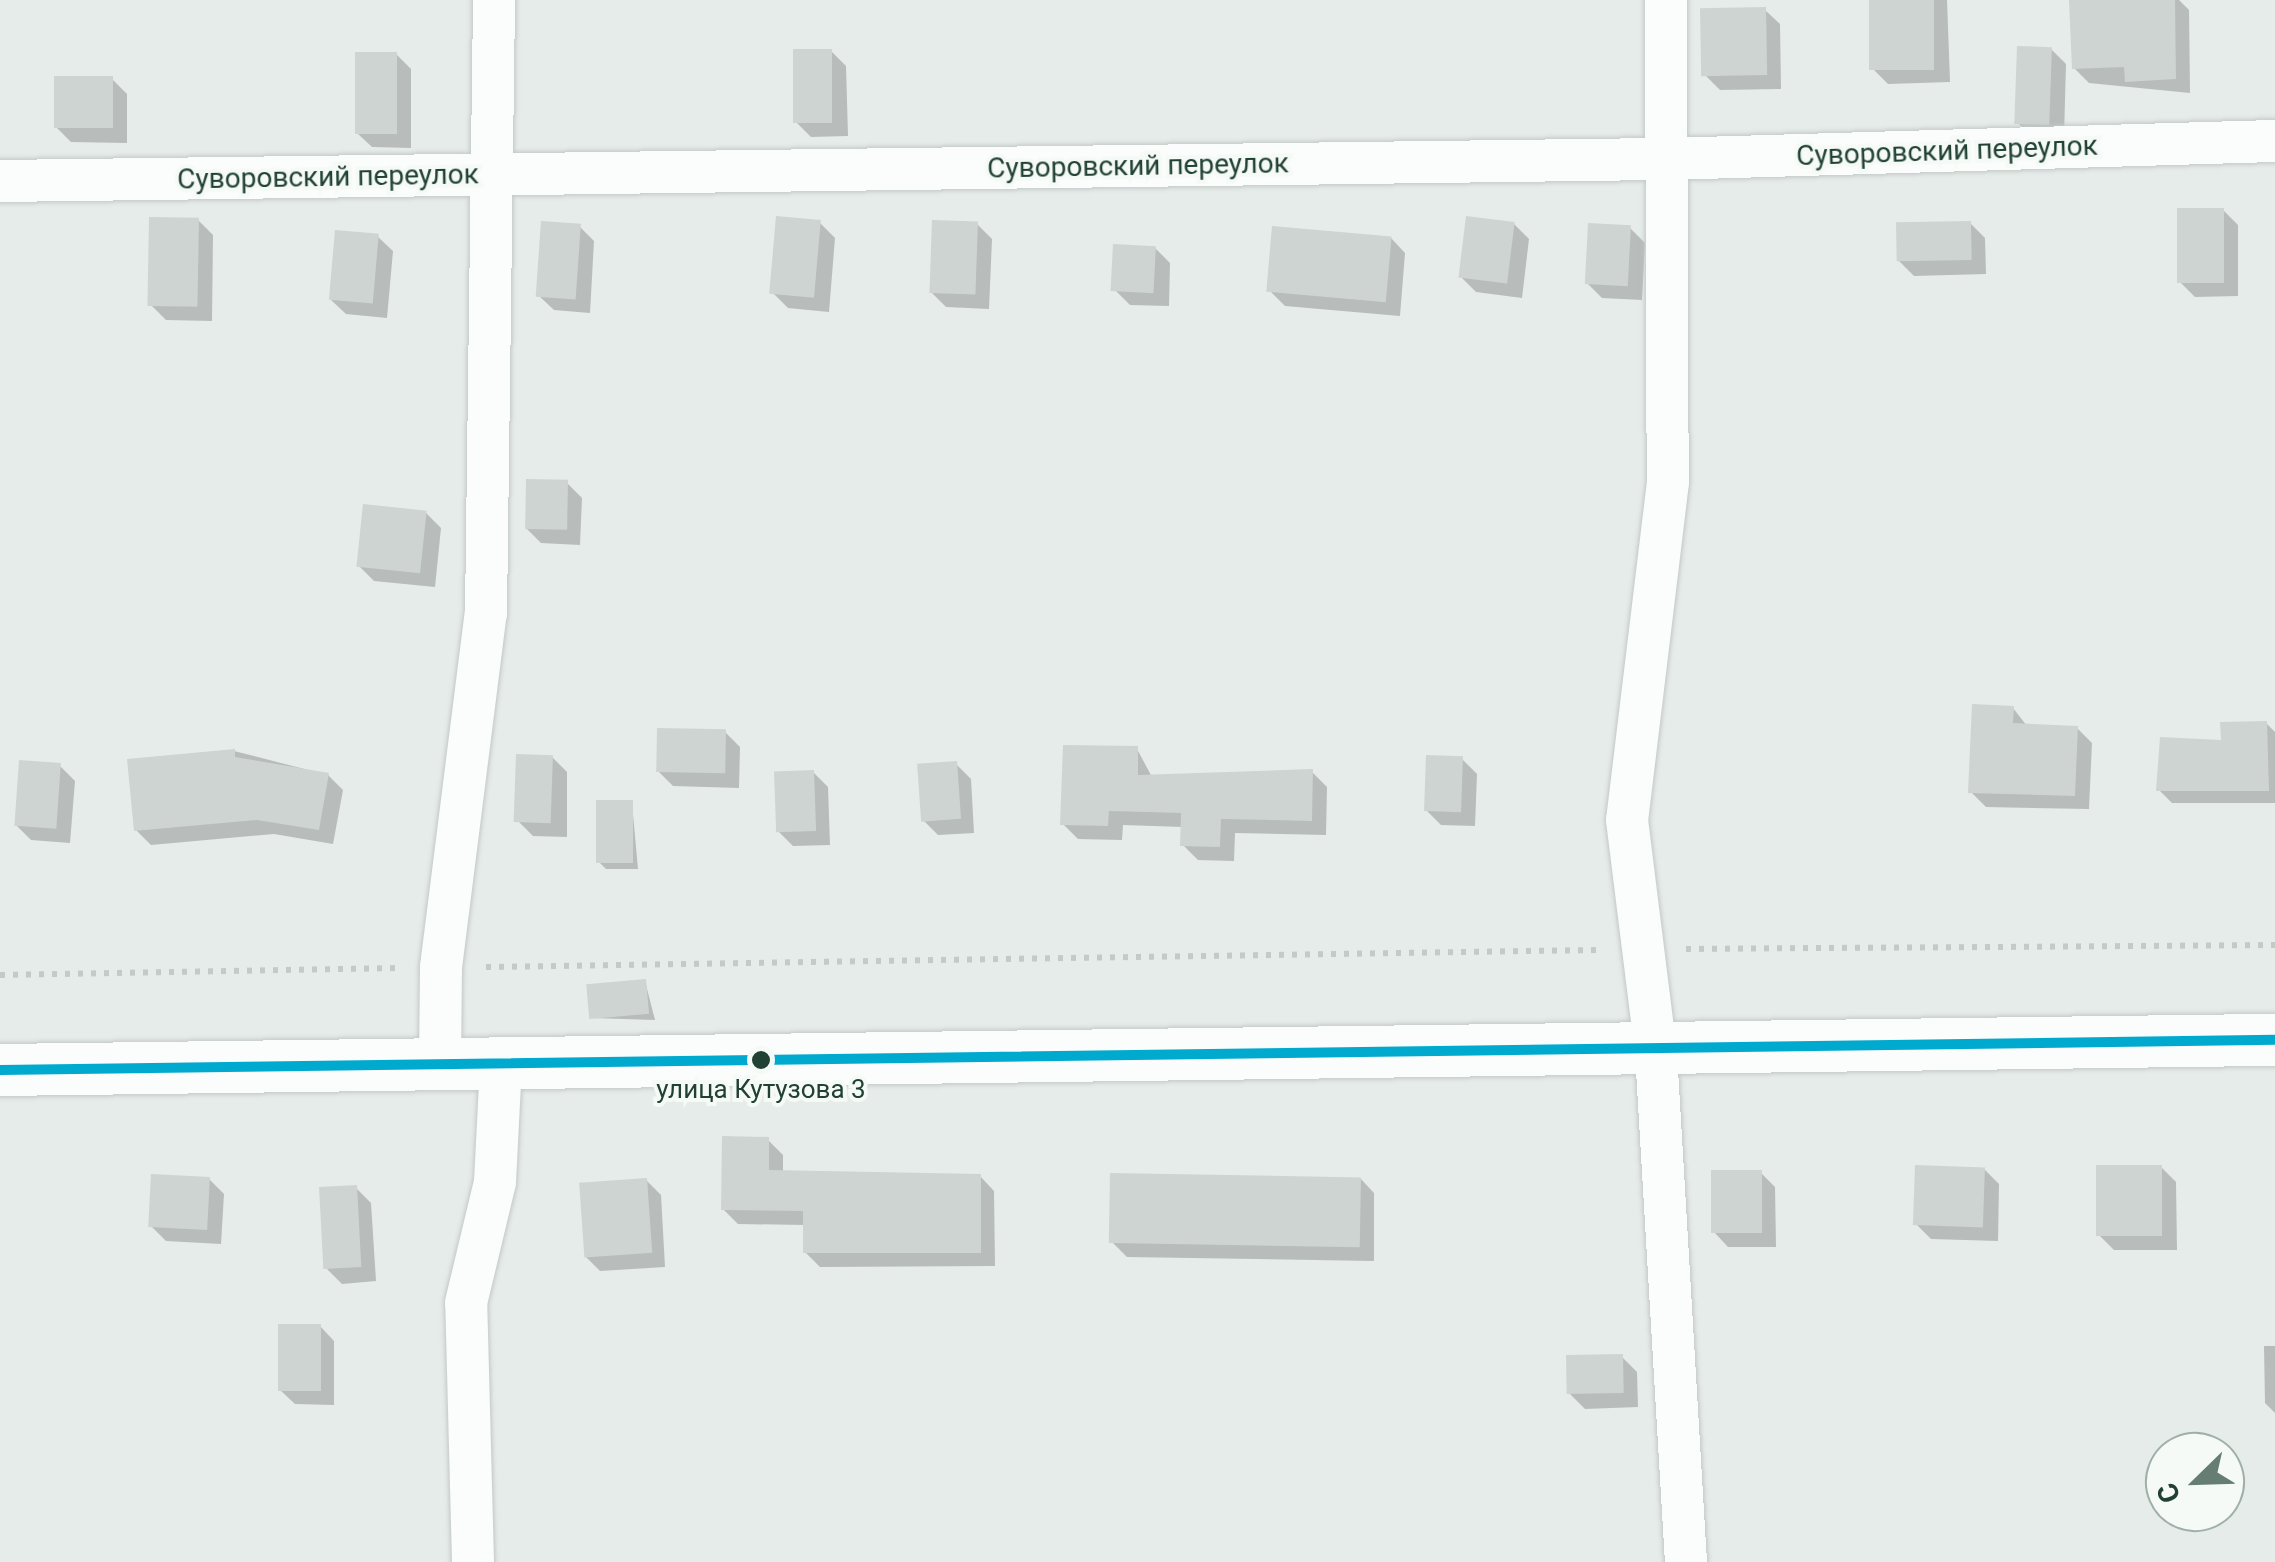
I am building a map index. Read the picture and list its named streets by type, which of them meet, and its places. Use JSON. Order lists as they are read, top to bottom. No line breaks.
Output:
{"streets":{"street":["Суворовский переулок"]},"places":["улица Кутузова 3"],"north":"bottom left"}
